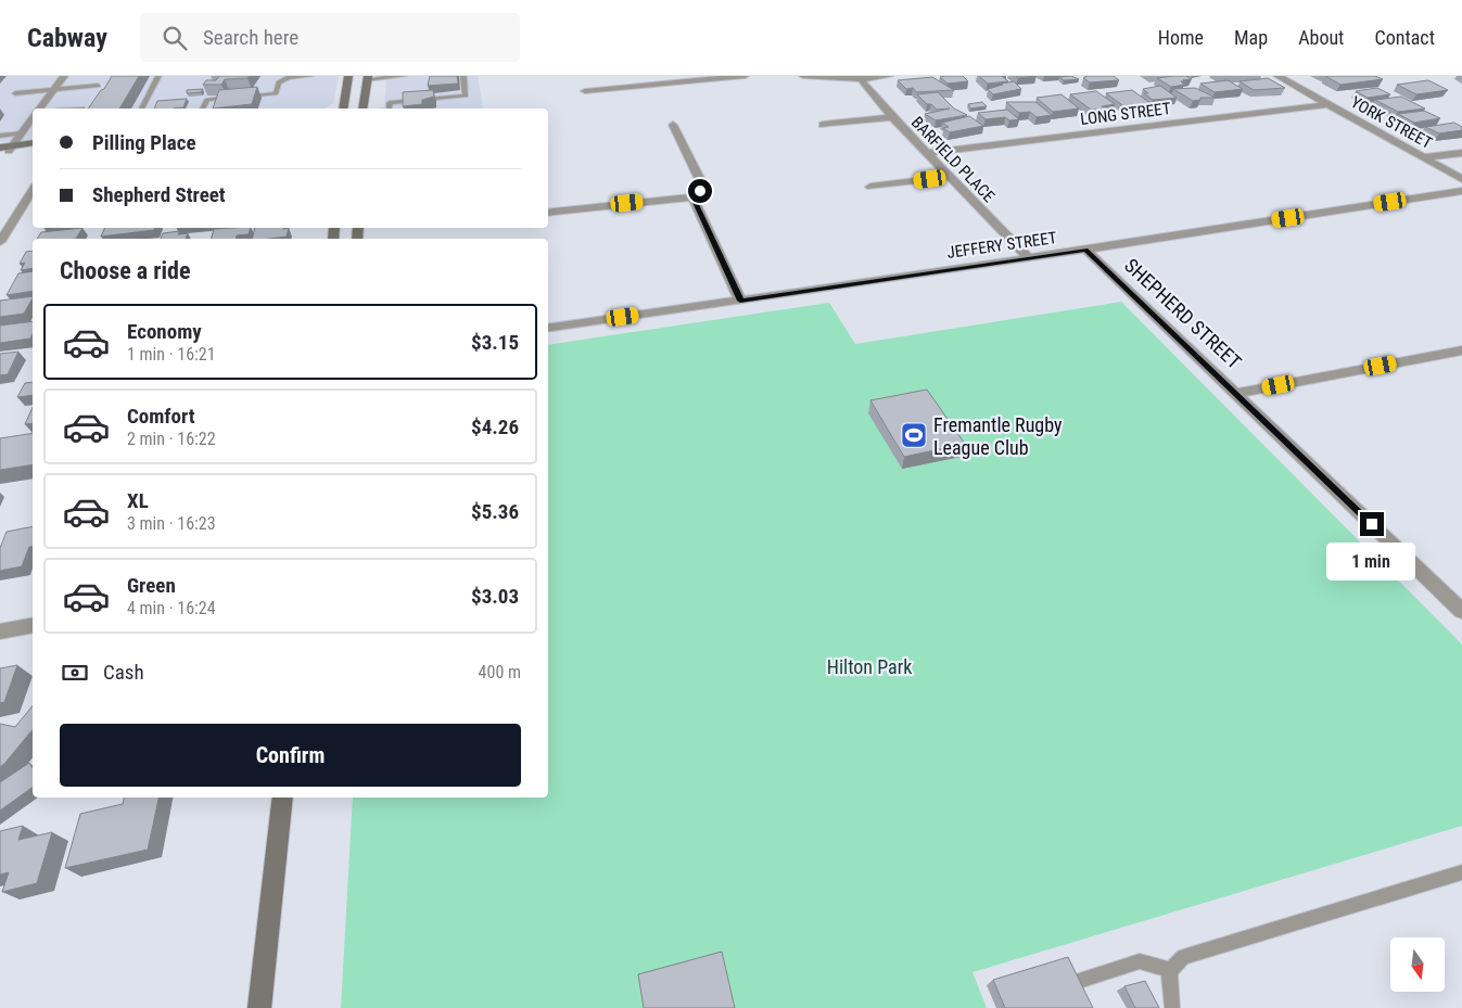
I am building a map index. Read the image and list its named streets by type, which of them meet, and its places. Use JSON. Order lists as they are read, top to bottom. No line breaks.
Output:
{"streets":{"street":["LONG STREET","YORK STREET","BARFIELD PLACE","JEFFERY STREET","SHEPHERD STREET"]},"crossings":[["LONG STREET","YORK STREET"],["LONG STREET","BARFIELD PLACE"],["BARFIELD PLACE","JEFFERY STREET"],["JEFFERY STREET","SHEPHERD STREET"]],"parks":["Hilton Park"],"places":{"sports":["Fremantle Rugby League Club"]},"north":"bottom","page":{"header":"Cabway","search":"Search here","nav":["Home","Map","About","Contact"],"banner":["Pilling Place","Shepherd Street"],"heading":"Choose a ride","list":[{"name":"Economy","note":"1 min · 16:21","value":"$3.15"},{"name":"Comfort","note":"2 min · 16:22","value":"$4.26"},{"name":"XL","note":"3 min · 16:23","value":"$5.36"},{"name":"Green","note":"4 min · 16:24","value":"$3.03"}],"bubble":"1 min","pay":["Cash","400 m"],"buttons":"Confirm"}}
